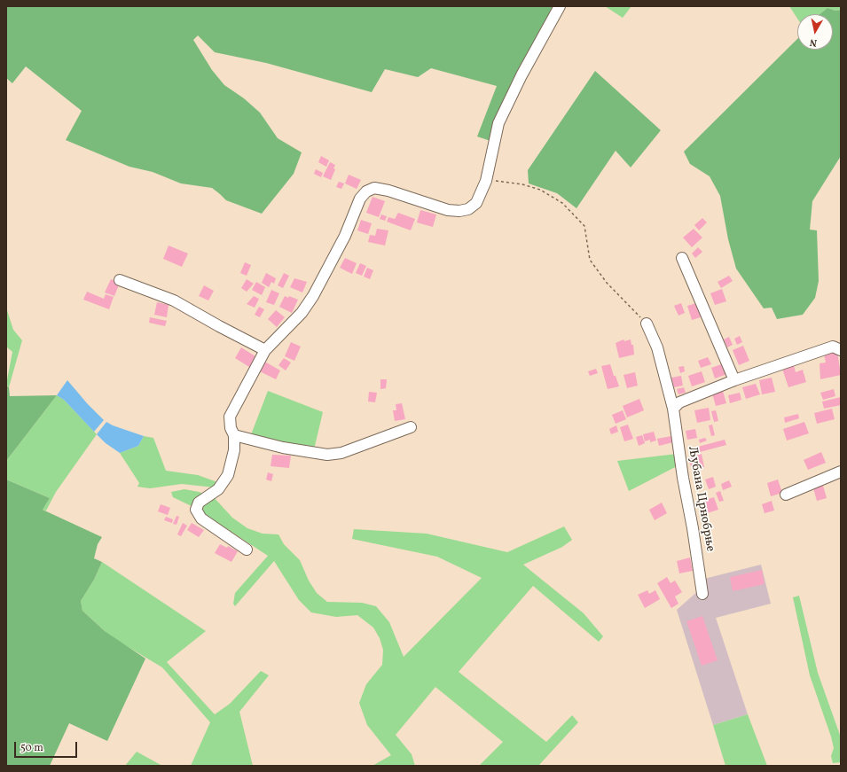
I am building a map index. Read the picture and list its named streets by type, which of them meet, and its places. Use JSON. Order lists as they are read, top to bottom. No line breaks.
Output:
{"streets":{"street":["Љубана Црнобрње"]},"scale_bar":"50 m","north":"bottom"}
